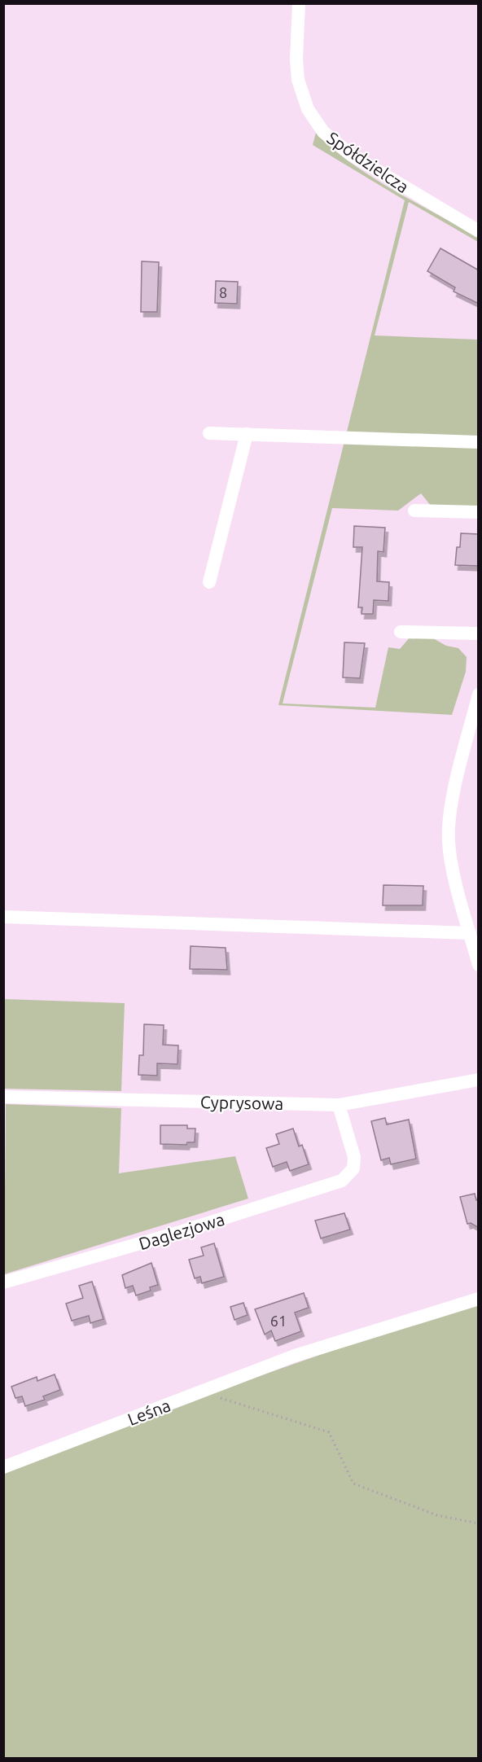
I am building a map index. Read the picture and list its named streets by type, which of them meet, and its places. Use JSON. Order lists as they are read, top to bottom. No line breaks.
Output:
{"streets":{"street":["Spółdzielcza","Cyprysowa","Daglezjowa","Leśna"]},"crossings":[["Cyprysowa","Daglezjowa"]],"house_numbers":["8","61"]}
